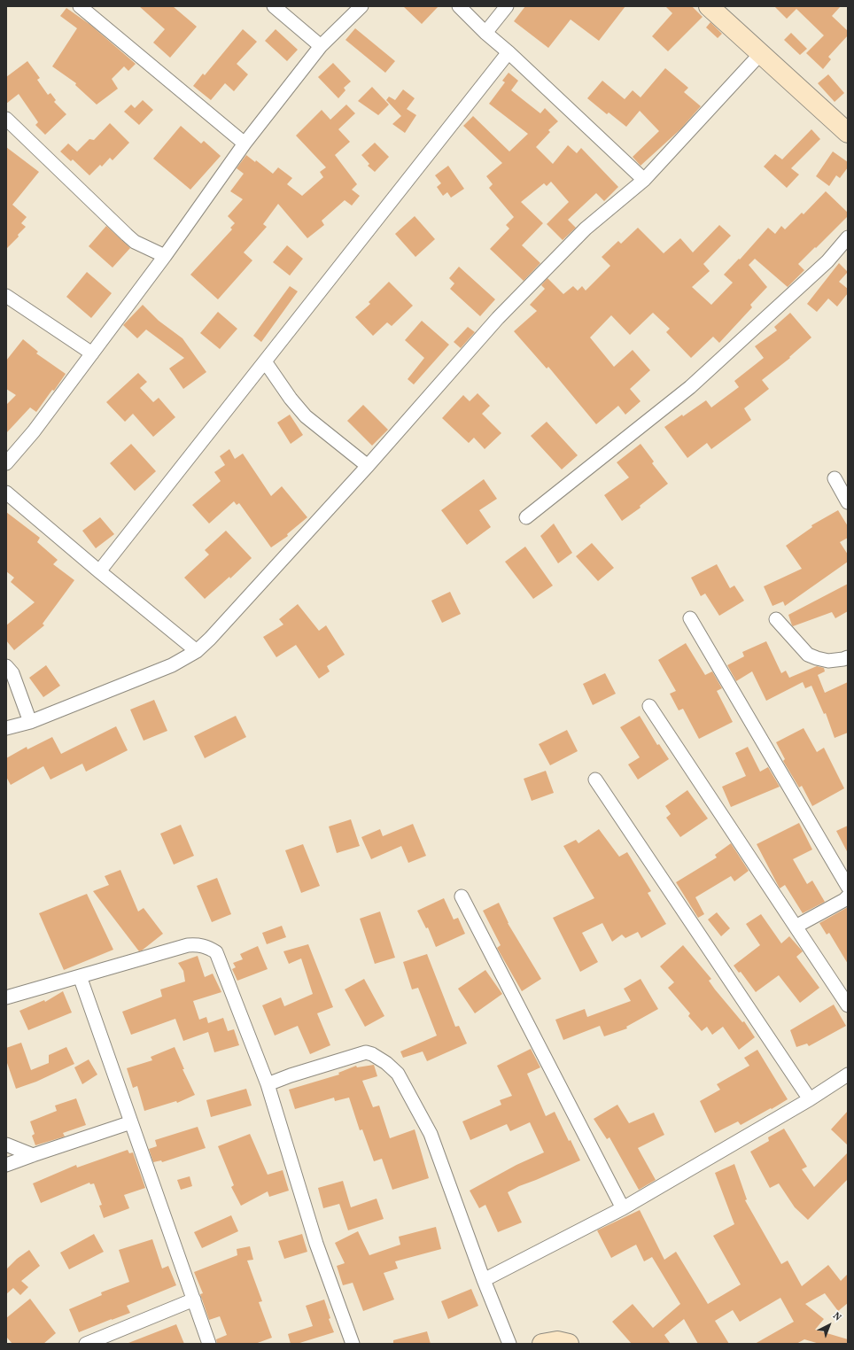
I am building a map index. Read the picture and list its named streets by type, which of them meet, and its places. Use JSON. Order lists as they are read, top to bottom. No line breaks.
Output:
{"north":"top right"}
